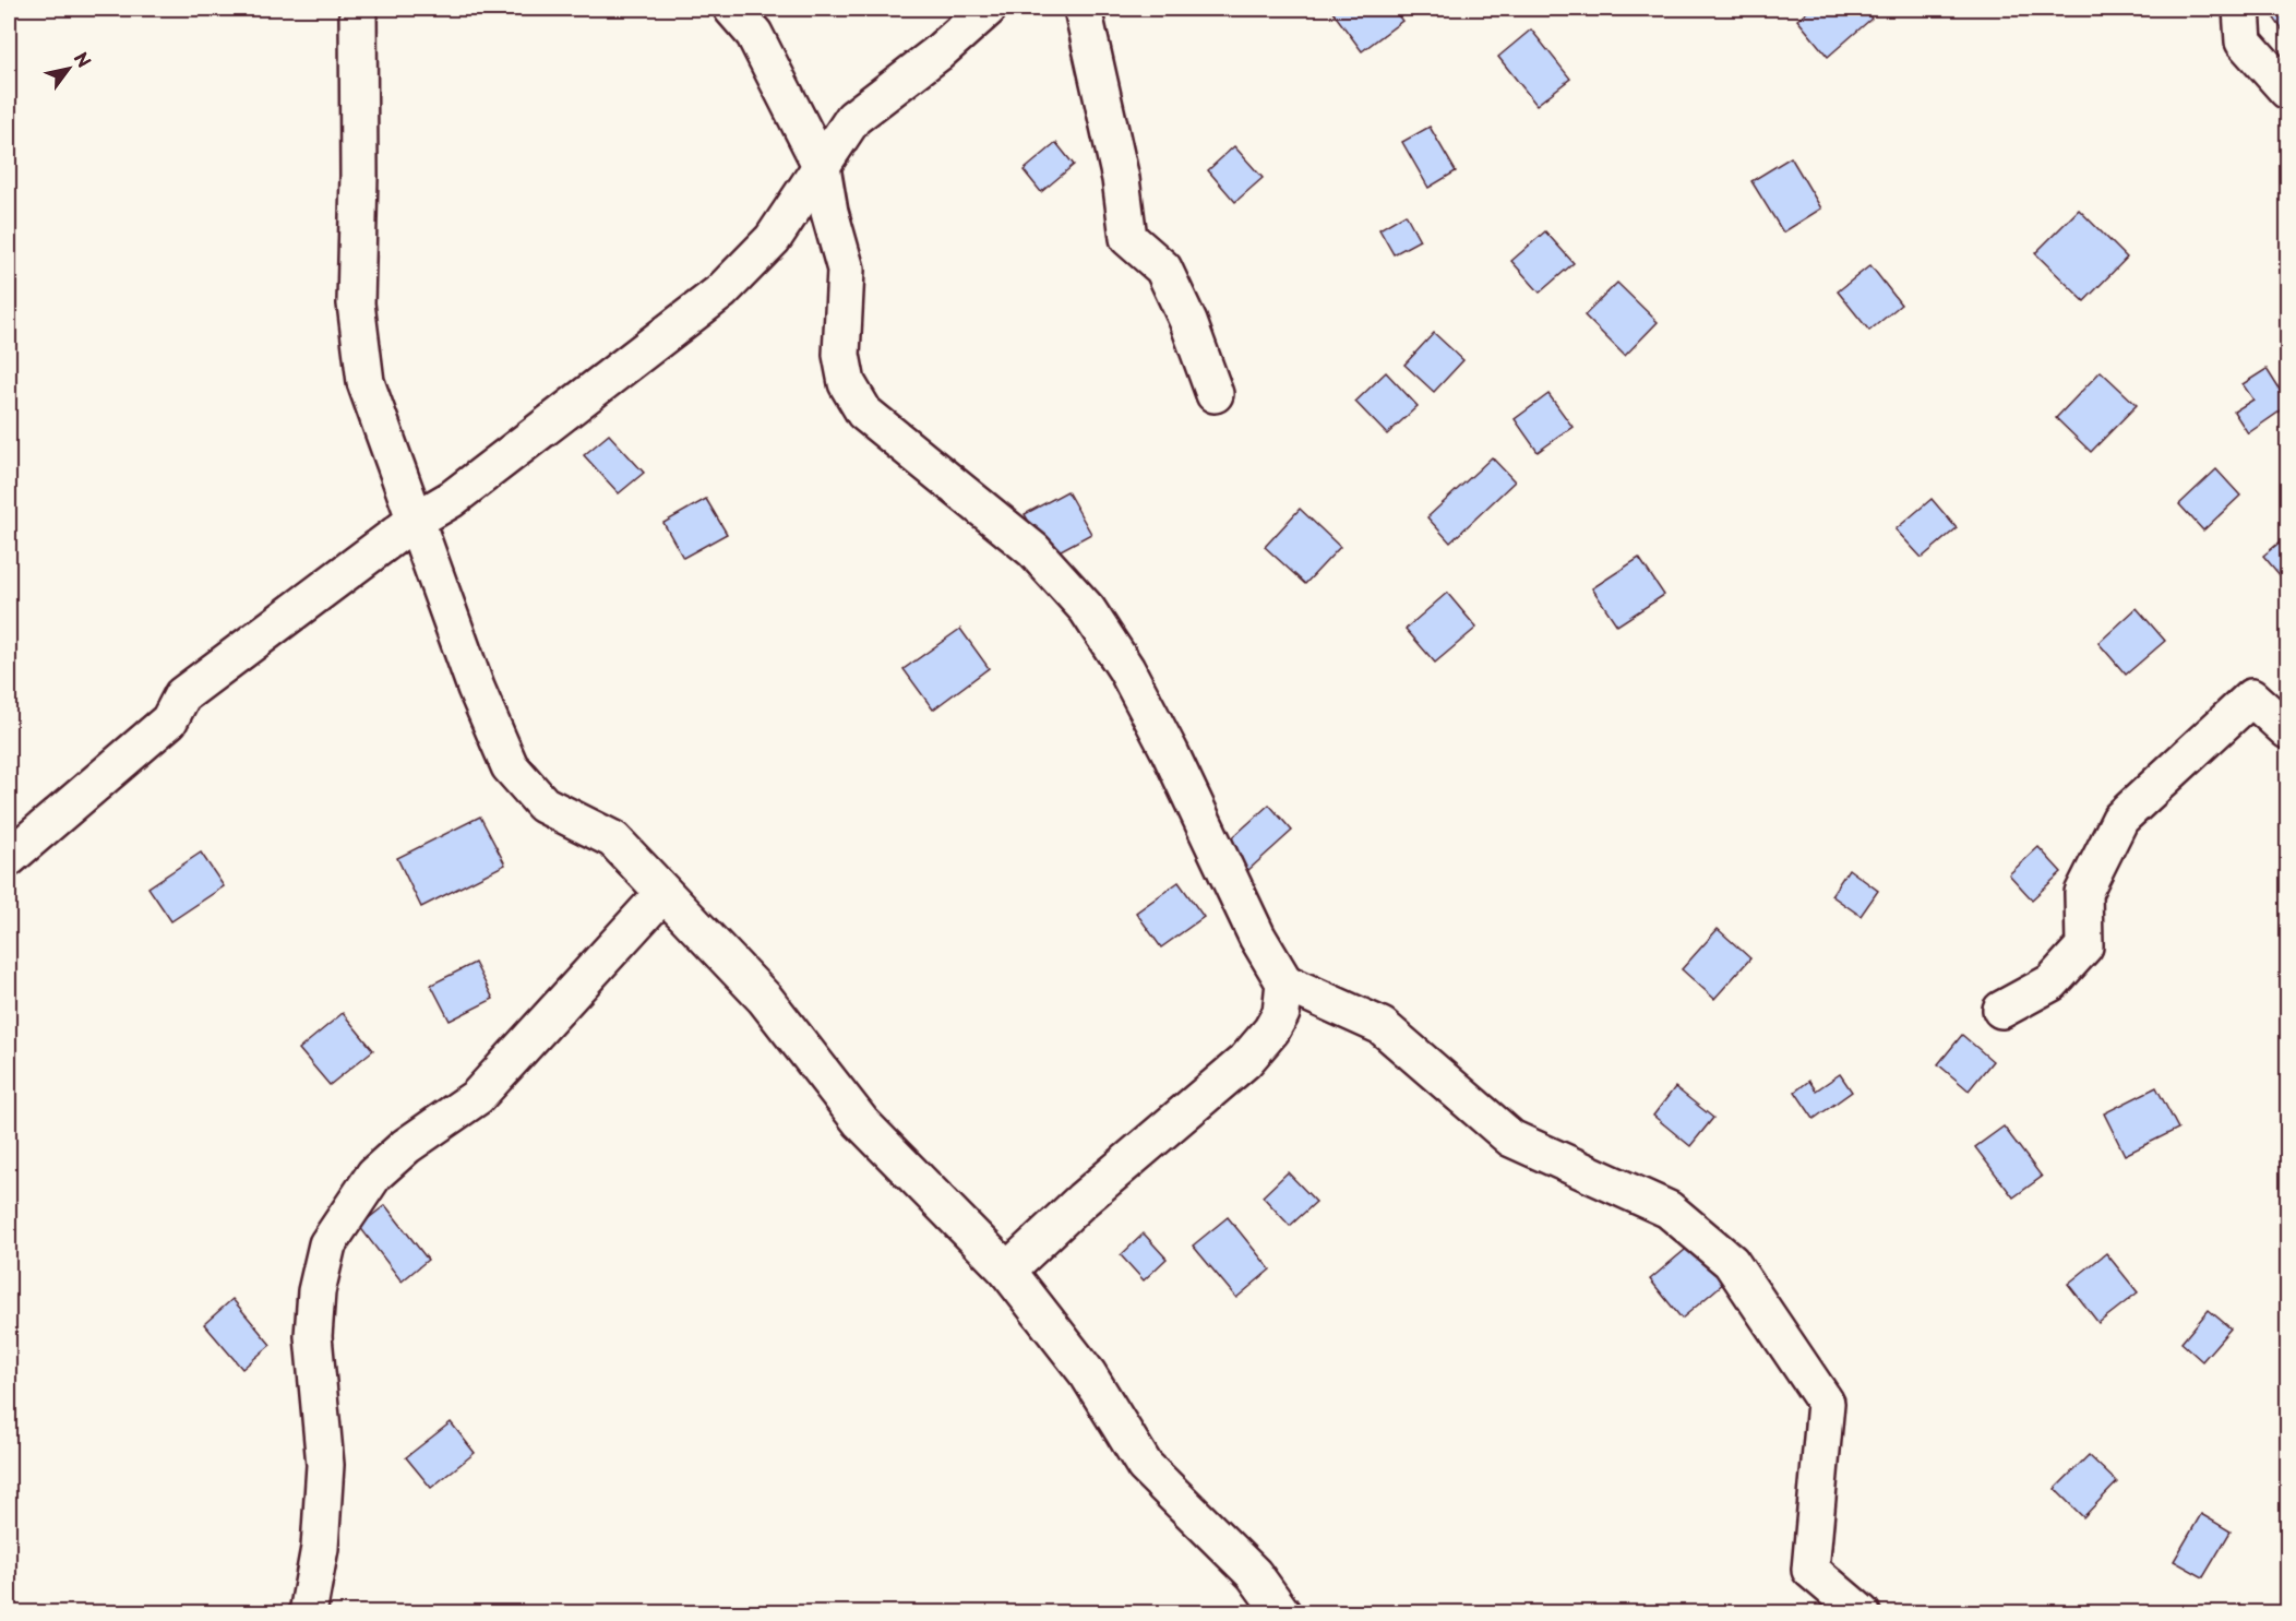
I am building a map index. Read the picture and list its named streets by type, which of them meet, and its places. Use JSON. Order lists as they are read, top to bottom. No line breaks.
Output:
{"north":"top right"}
